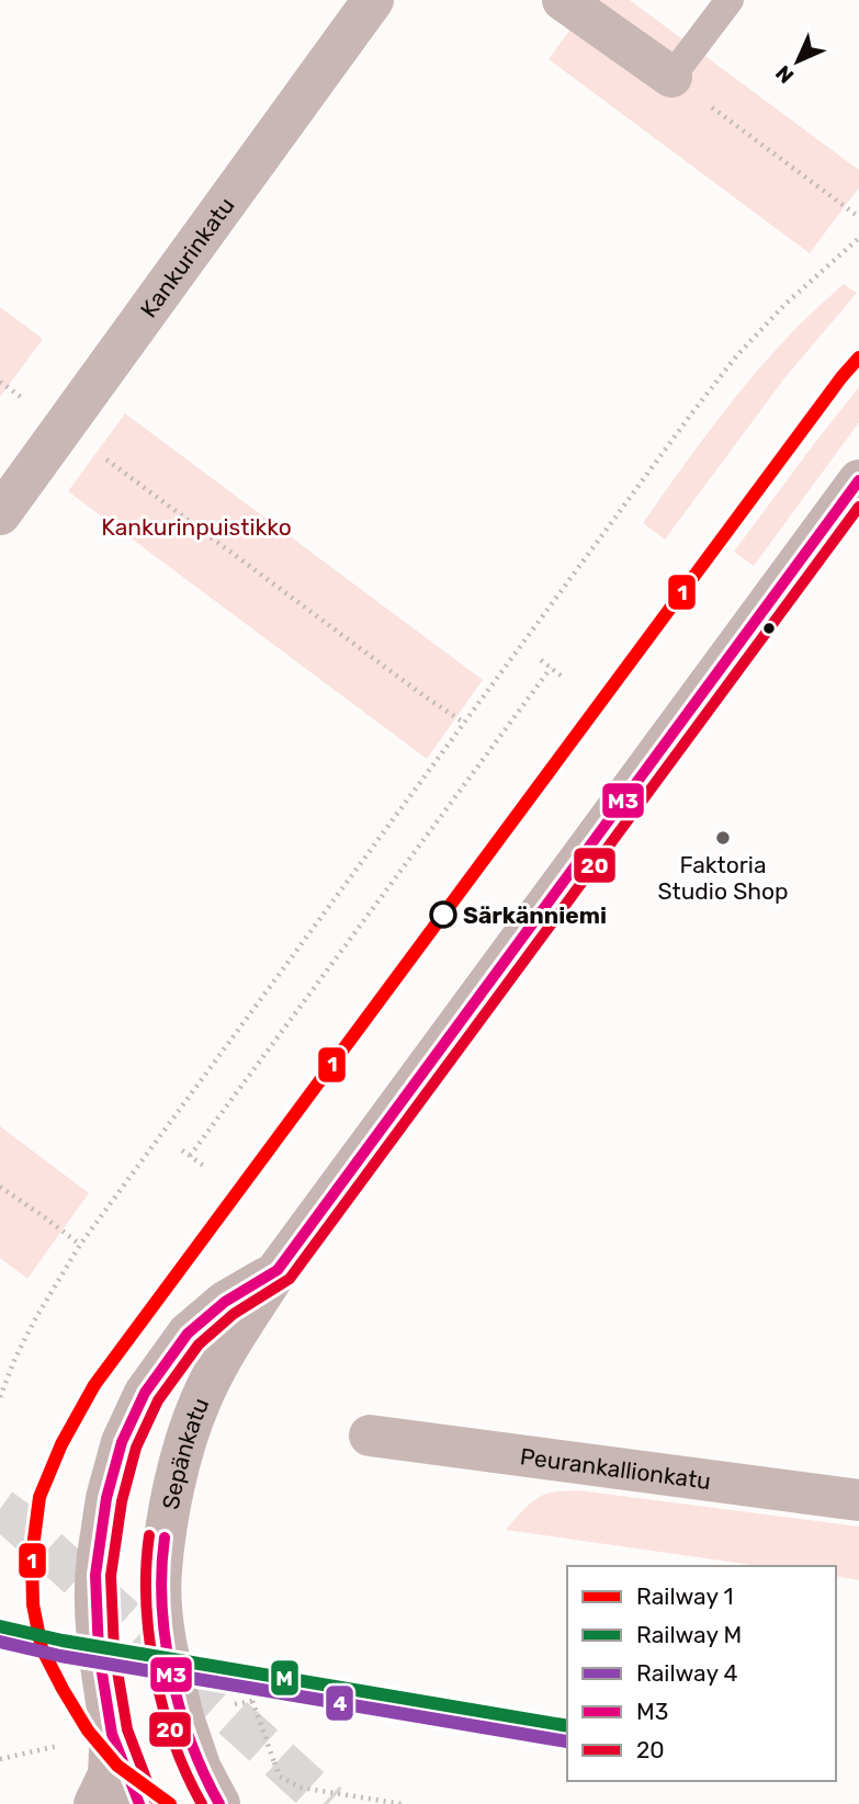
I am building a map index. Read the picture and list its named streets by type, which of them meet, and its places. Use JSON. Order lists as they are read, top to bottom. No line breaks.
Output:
{"streets":{"main road":["Sepänkatu"],"street":["Kankurinkatu","Peurankallionkatu"]},"parks":["Kankurinpuistikko"],"places":["Faktoria Studio Shop","Särkänniemi"],"lines":["rail line 1","transit line M3","transit line 20","rail line M","rail line 4"],"legend":["Railway 1","Railway M","Railway 4","M3","20"],"north":"bottom left"}
